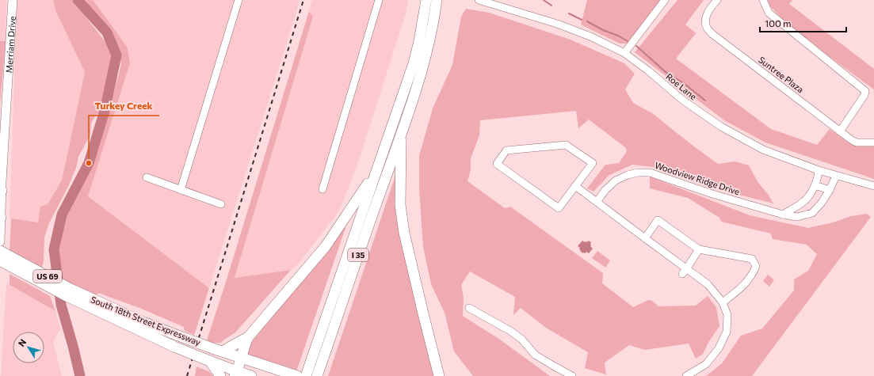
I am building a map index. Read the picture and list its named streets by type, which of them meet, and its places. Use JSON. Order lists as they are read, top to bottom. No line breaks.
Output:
{"streets":{"highway":["I 35","US 69","South 18th Street Expressway"],"main road":["Merriam Drive"],"street":["Suntree Plaza","Roe Lane","Woodview Ridge Drive"]},"crossings":[["Roe Lane","Woodview Ridge Drive"]],"places":["Turkey Creek"],"scale_bar":"100 m","north":"top left"}
